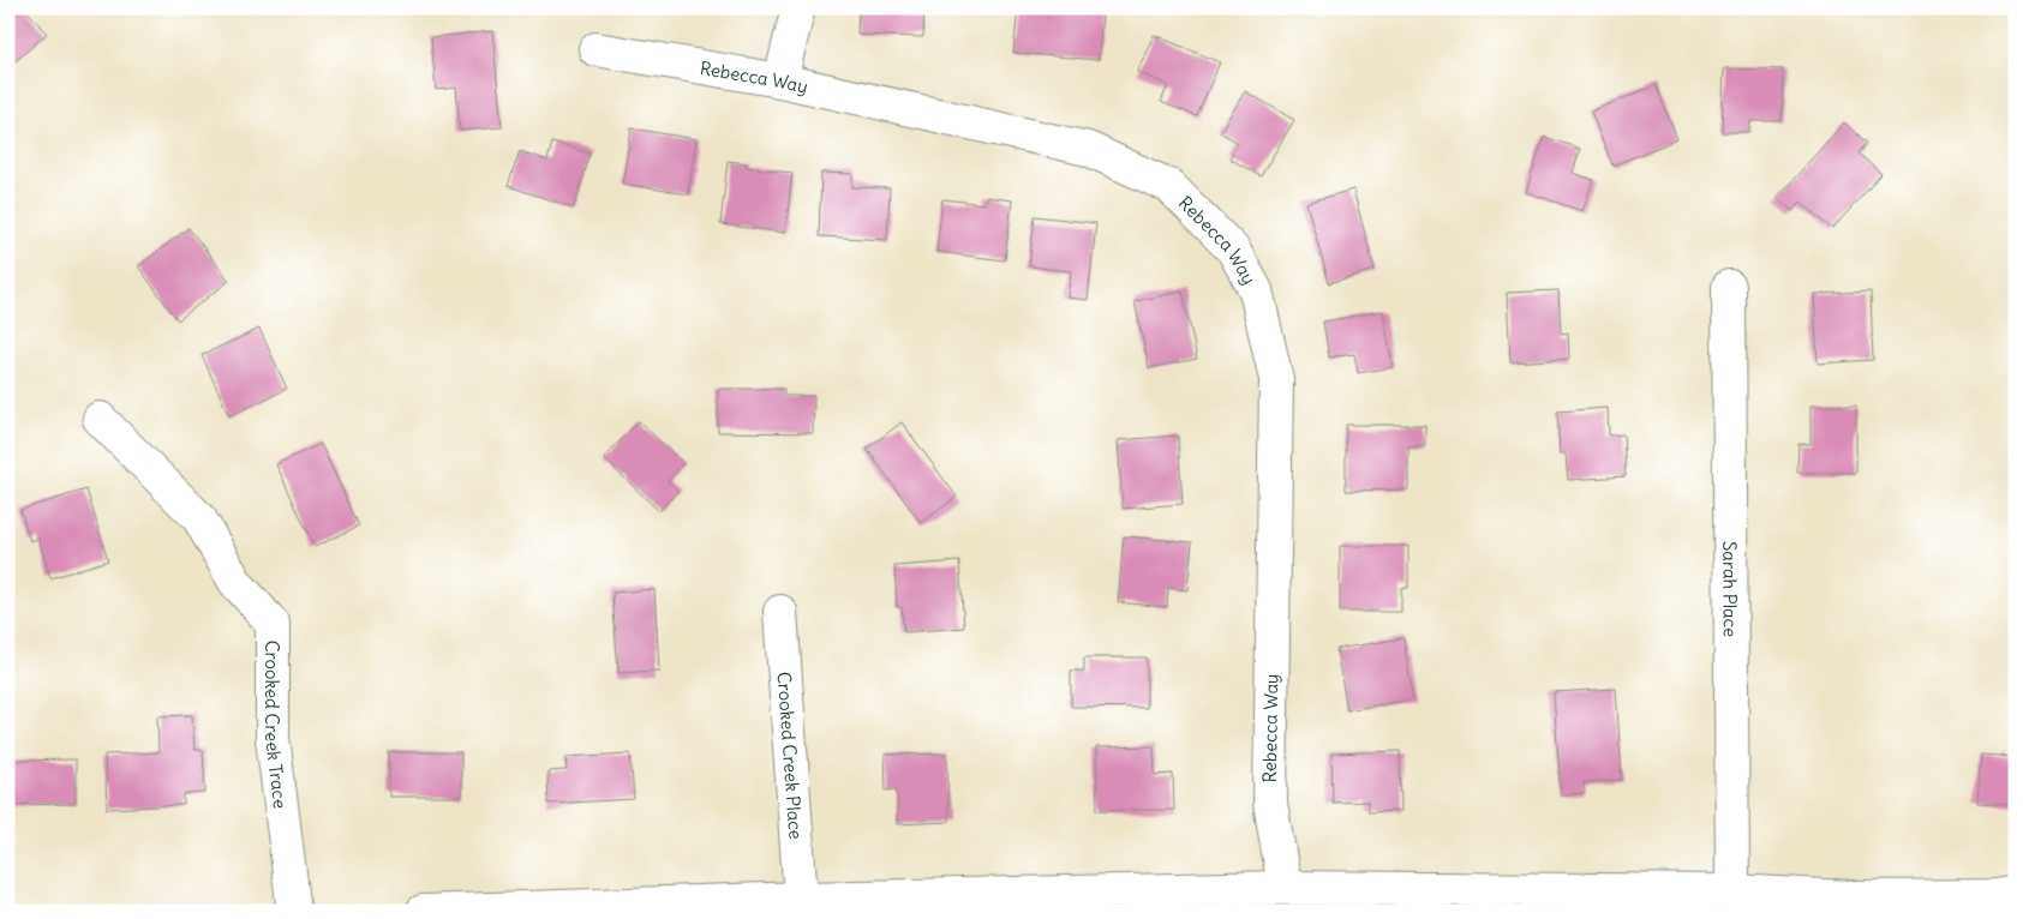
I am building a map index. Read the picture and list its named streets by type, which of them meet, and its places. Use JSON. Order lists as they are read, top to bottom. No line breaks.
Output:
{"streets":{"street":["Rebecca Way","Sarah Place","Crooked Creek Trace","Crooked Creek Place"]}}
